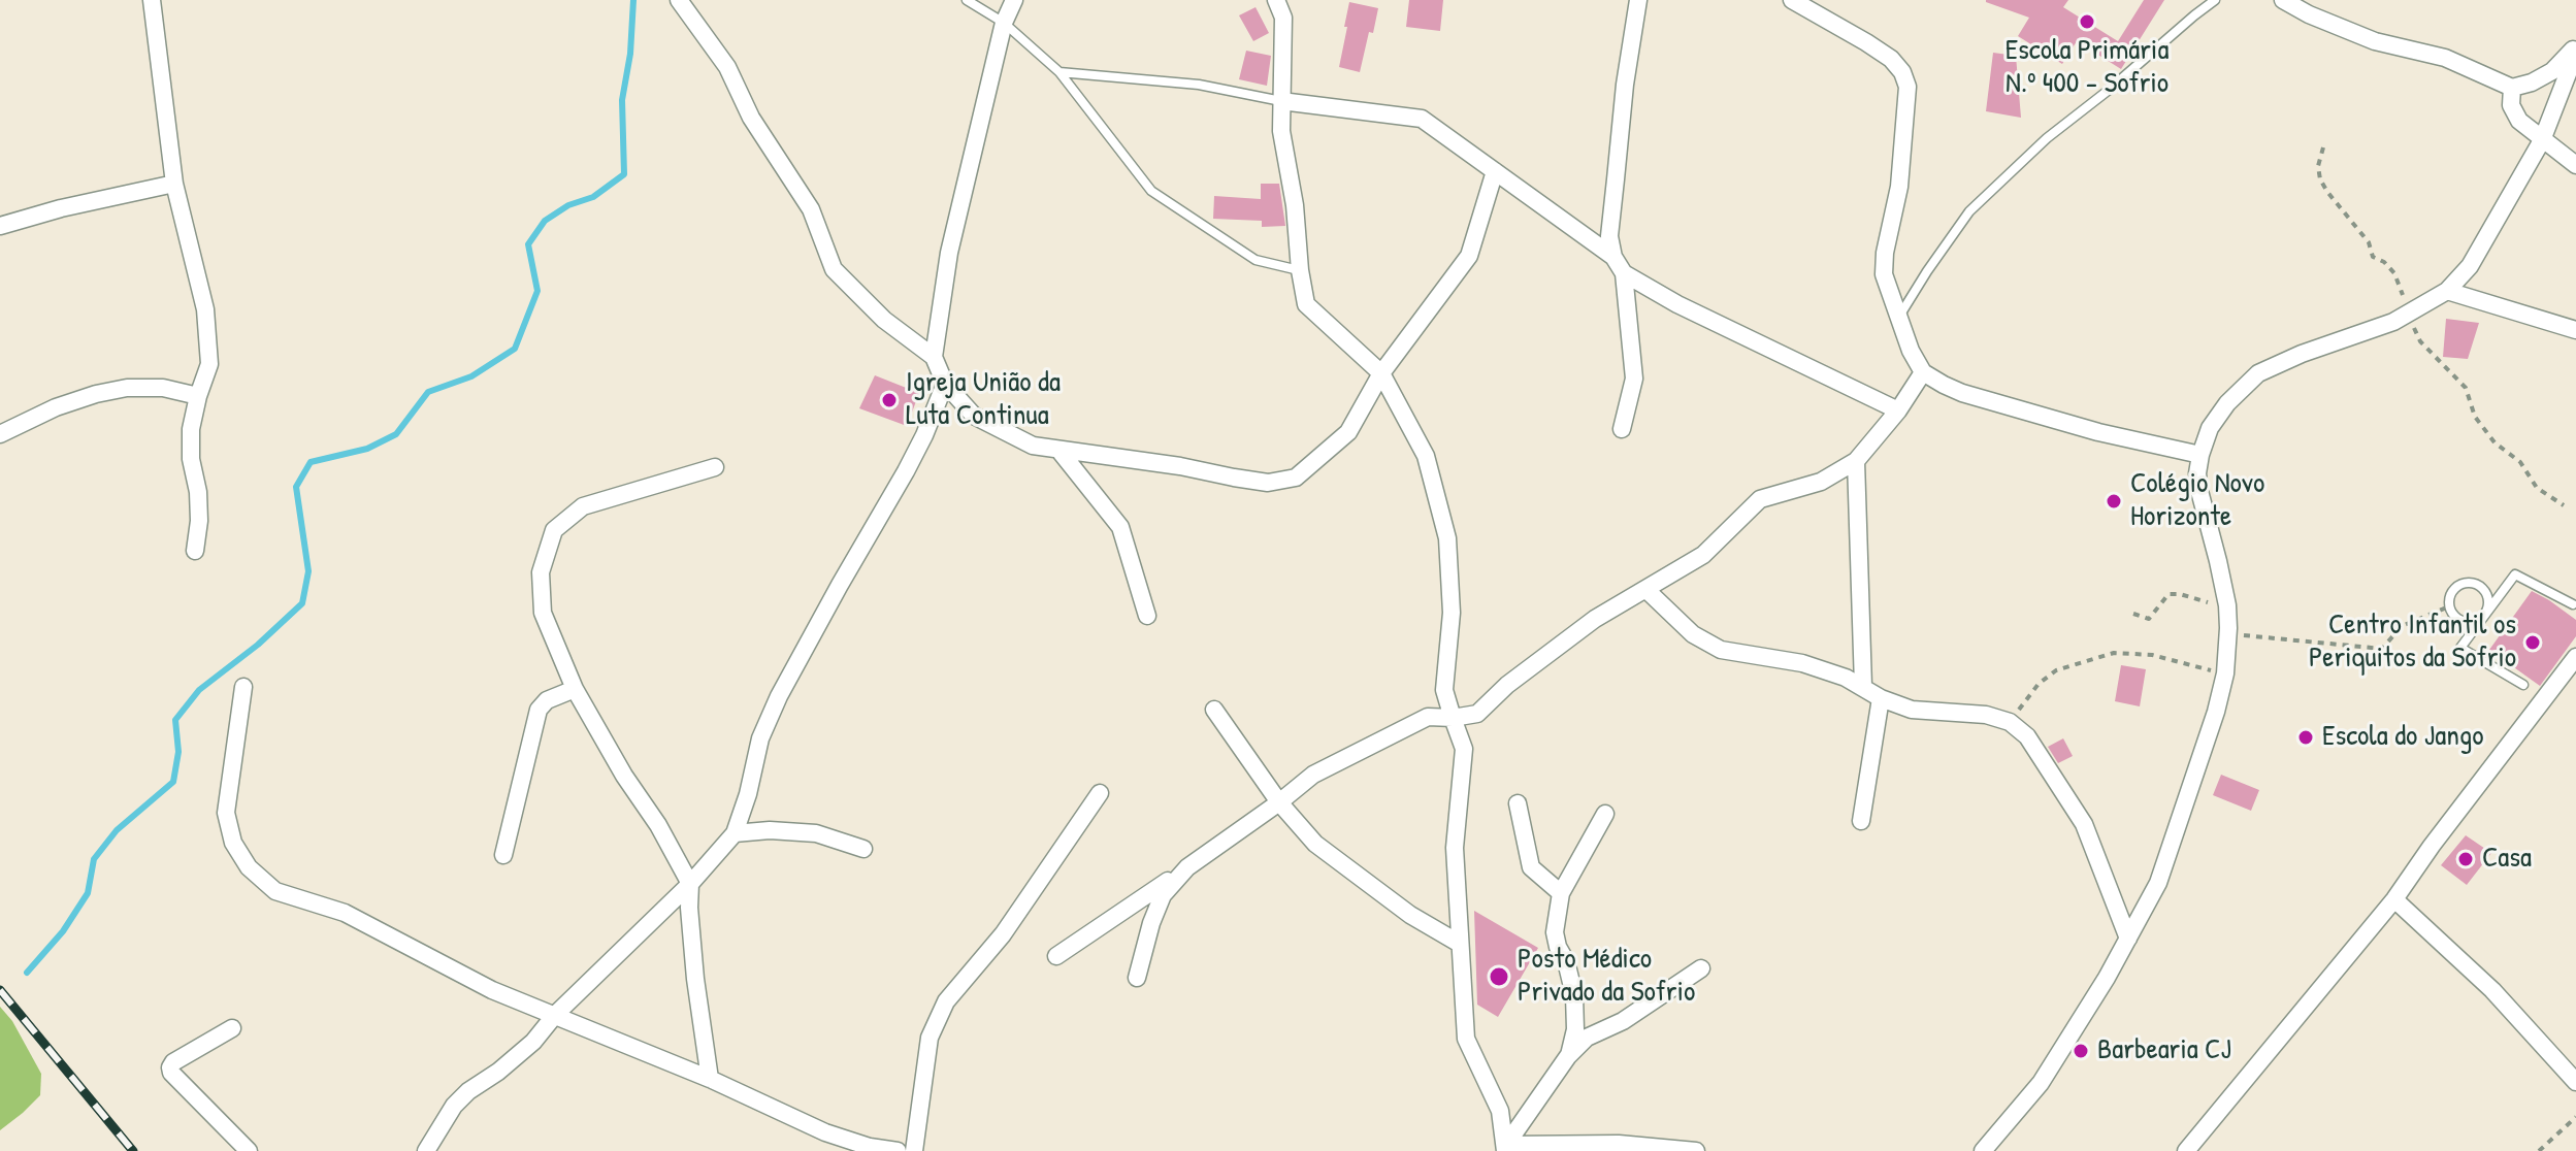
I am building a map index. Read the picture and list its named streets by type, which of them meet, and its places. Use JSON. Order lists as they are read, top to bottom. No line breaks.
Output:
{"places":["Escola Primária N.º 400 - Sofrio","Igreja União da Luta Continua","Colégio Novo Horizonte","Centro Infantil os Periquitos da Sofrio","Escola do Jango","Casa","Posto Médico Privado da Sofrio","Barbearia CJ"]}
